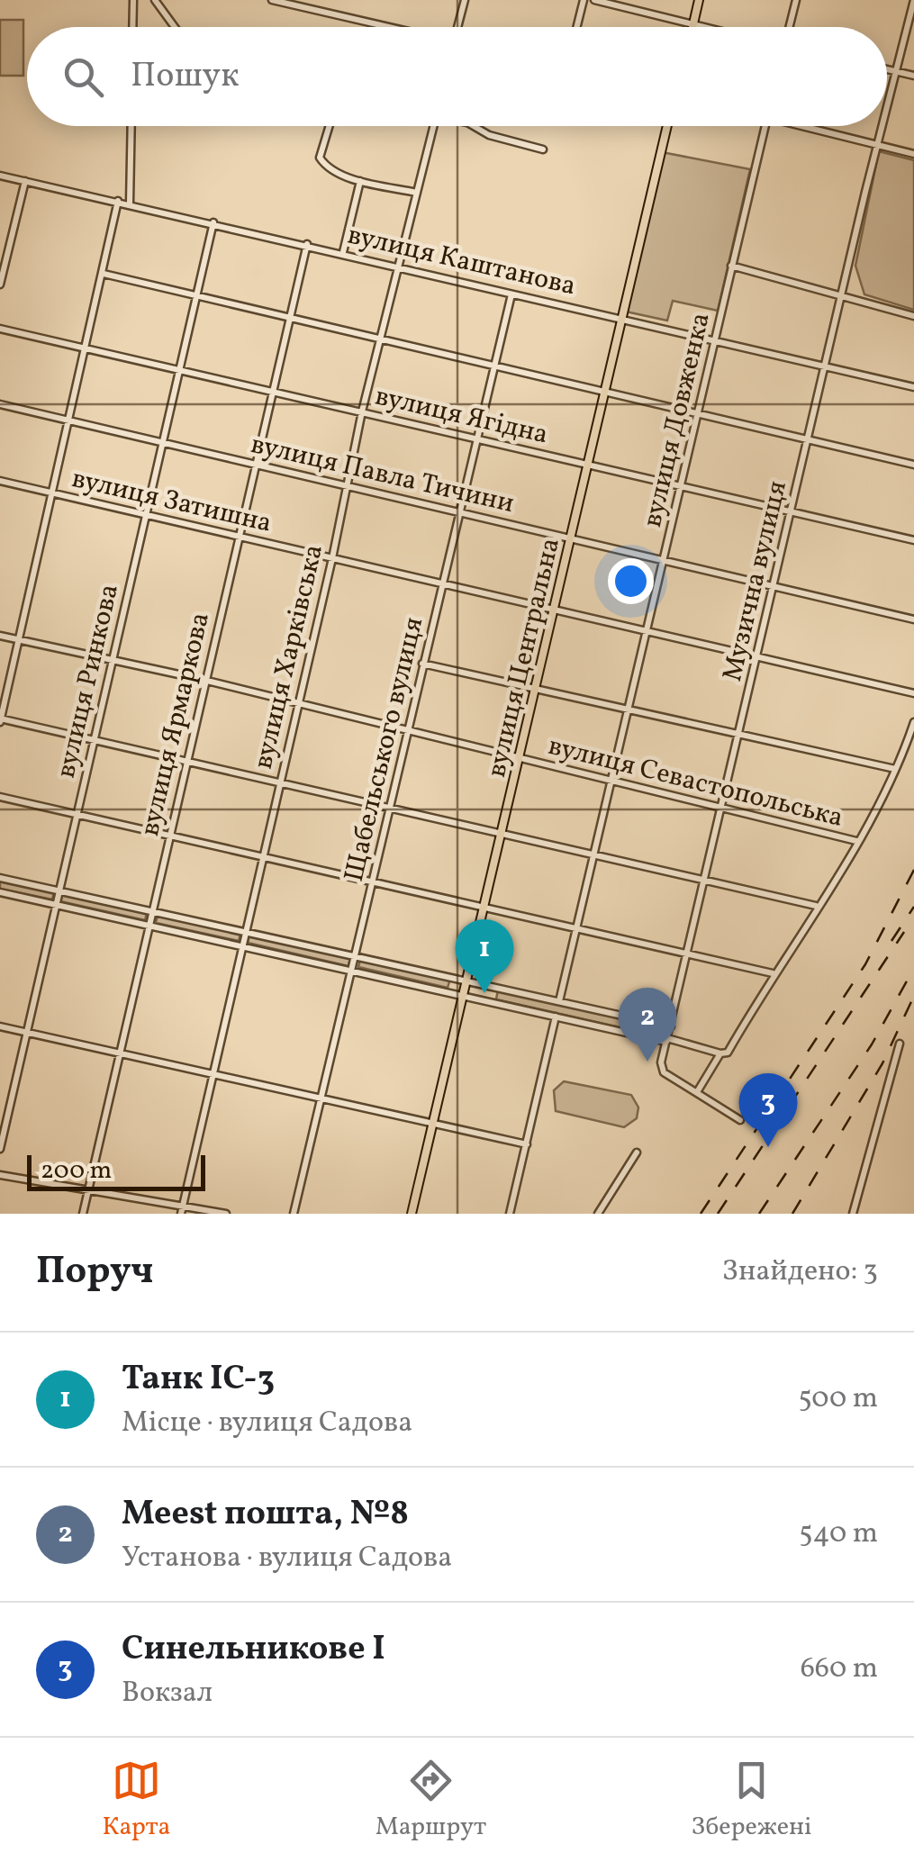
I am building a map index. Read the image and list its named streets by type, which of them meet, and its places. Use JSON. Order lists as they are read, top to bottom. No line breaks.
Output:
{"streets":{"main road":["вулиця Центральна"],"street":["вулиця Каштанова","вулиця Ягідна","вулиця Довженка","вулиця Павла Тичини","вулиця Затишна","Музична вулиця","вулиця Харківська","вулиця Ринкова","вулиця Ярмаркова","Щабельського вулиця","вулиця Севастопольська"]},"crossings":[["вулиця Каштанова","вулиця Довженка"],["вулиця Каштанова","Музична вулиця"],["вулиця Каштанова","вулиця Харківська"],["вулиця Каштанова","вулиця Центральна"],["вулиця Каштанова","вулиця Ринкова"],["вулиця Каштанова","вулиця Ярмаркова"],["вулиця Каштанова","Щабельського вулиця"],["вулиця Ягідна","вулиця Довженка"],["вулиця Ягідна","Музична вулиця"],["вулиця Ягідна","вулиця Харківська"],["вулиця Ягідна","вулиця Центральна"],["вулиця Ягідна","вулиця Ринкова"],["вулиця Ягідна","вулиця Ярмаркова"],["вулиця Ягідна","Щабельського вулиця"],["вулиця Довженка","вулиця Павла Тичини"],["вулиця Довженка","вулиця Затишна"],["вулиця Довженка","вулиця Севастопольська"],["вулиця Павла Тичини","Музична вулиця"],["вулиця Павла Тичини","вулиця Харківська"],["вулиця Павла Тичини","вулиця Центральна"],["вулиця Павла Тичини","вулиця Ринкова"],["вулиця Павла Тичини","вулиця Ярмаркова"],["вулиця Павла Тичини","Щабельського вулиця"],["вулиця Затишна","Музична вулиця"],["вулиця Затишна","вулиця Харківська"],["вулиця Затишна","вулиця Центральна"],["вулиця Затишна","вулиця Ринкова"],["вулиця Затишна","вулиця Ярмаркова"],["вулиця Затишна","Щабельського вулиця"],["Музична вулиця","вулиця Севастопольська"],["вулиця Харківська","вулиця Севастопольська"],["вулиця Центральна","вулиця Севастопольська"],["вулиця Ринкова","вулиця Севастопольська"],["вулиця Ярмаркова","вулиця Севастопольська"],["Щабельського вулиця","вулиця Севастопольська"]],"scale_bar":"200 m","page":{"search":"Пошук","pins":["1","2","3"],"scale":"200 m","heading":["Поруч","Знайдено: 3"],"list":[{"mark":"1","name":"Танк ІС-3","note":"Місце · вулиця Садова","value":"500 m"},{"mark":"2","name":"Meest пошта, №8","note":"Установа · вулиця Садова","value":"540 m"},{"mark":"3","name":"Синельникове І","note":"Вокзал","value":"660 m"}],"nav":["Карта","Маршрут","Збережені"]}}
